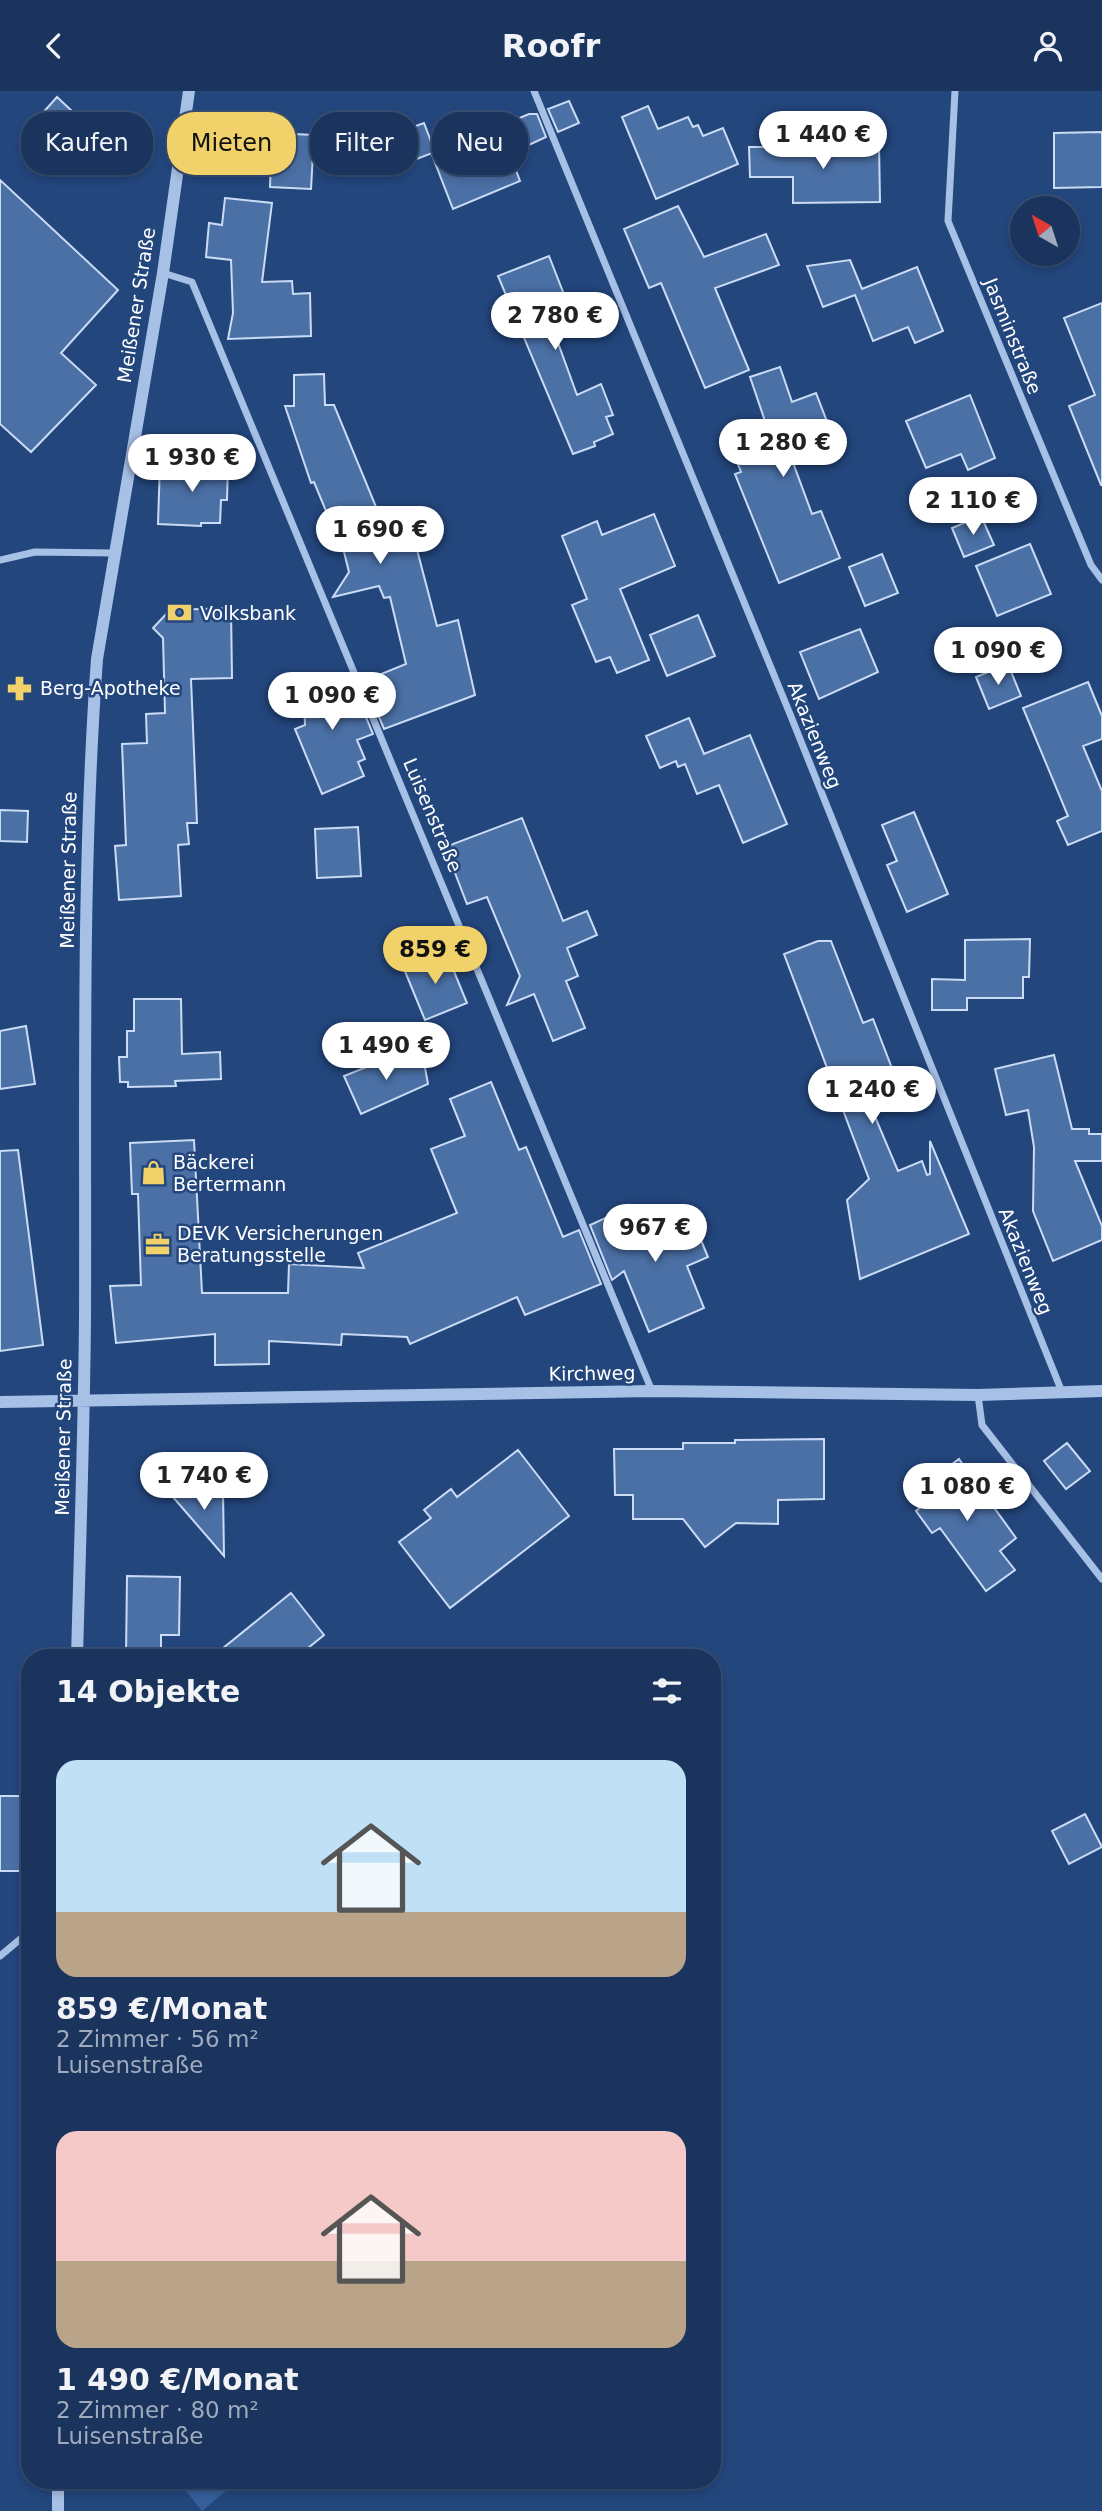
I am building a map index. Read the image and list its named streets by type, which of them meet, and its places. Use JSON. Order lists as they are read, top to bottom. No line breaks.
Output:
{"streets":{"street":["Meißener Straße","Jasminstraße","Akazienweg","Luisenstraße","Kirchweg"]},"crossings":[["Meißener Straße","Luisenstraße"],["Meißener Straße","Kirchweg"],["Akazienweg","Kirchweg"],["Luisenstraße","Kirchweg"]],"places":{"bank":["Volksbank"],"pharmacy":["Berg-Apotheke"],"shop":["Bäckerei Bertermann"],"office":["DEVK Versicherungen Beratungsstelle"]},"north":"top left","page":{"header":"Roofr","price":["1 440 €","2 780 €","1 280 €","1 930 €","2 110 €","1 690 €","1 090 €","1 090 €","859 €","1 490 €","1 240 €","967 €","1 740 €","1 080 €"],"chip":["Kaufen","Mieten","Filter","Neu"],"heading":"14 Objekte","list":[{"name":"859 €/Monat","note":"2 Zimmer · 56 m² · Luisenstraße"},{"name":"1 490 €/Monat","note":"2 Zimmer · 80 m² · Luisenstraße"}]}}
